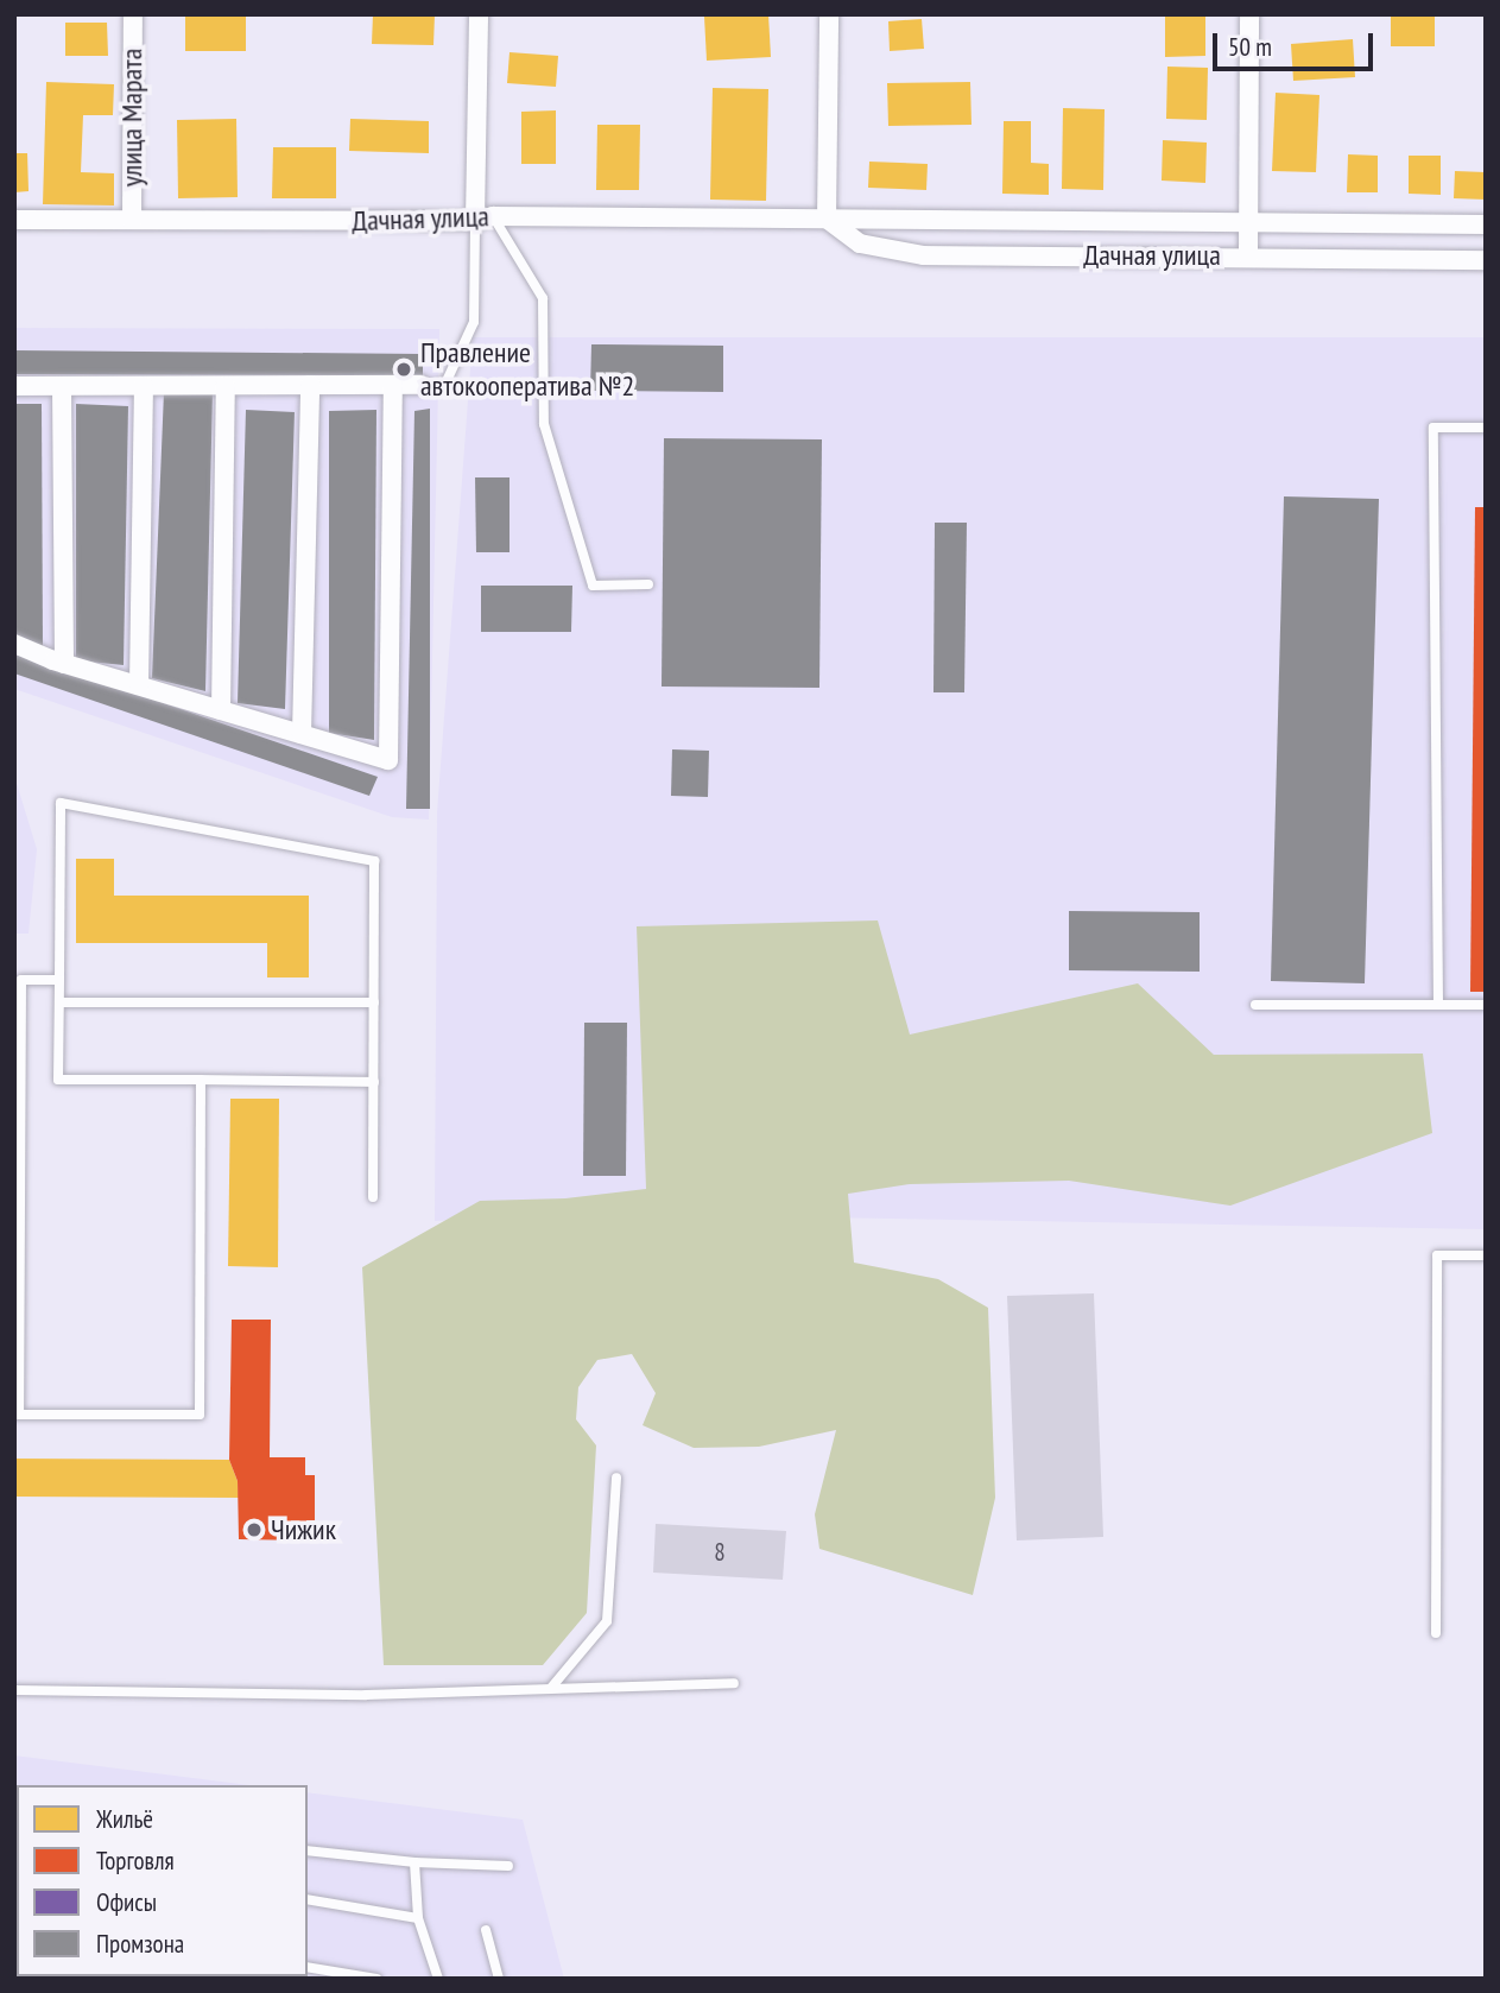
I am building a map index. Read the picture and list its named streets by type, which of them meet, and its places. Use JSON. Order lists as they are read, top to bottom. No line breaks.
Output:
{"streets":{"street":["улица Марата","Дачная улица"]},"crossings":[["улица Марата","Дачная улица"]],"places":["Правление автокооператива №2","Чижик"],"house_numbers":["8"],"legend":["Жильё","Торговля","Офисы","Промзона"],"scale_bar":"50 m"}
